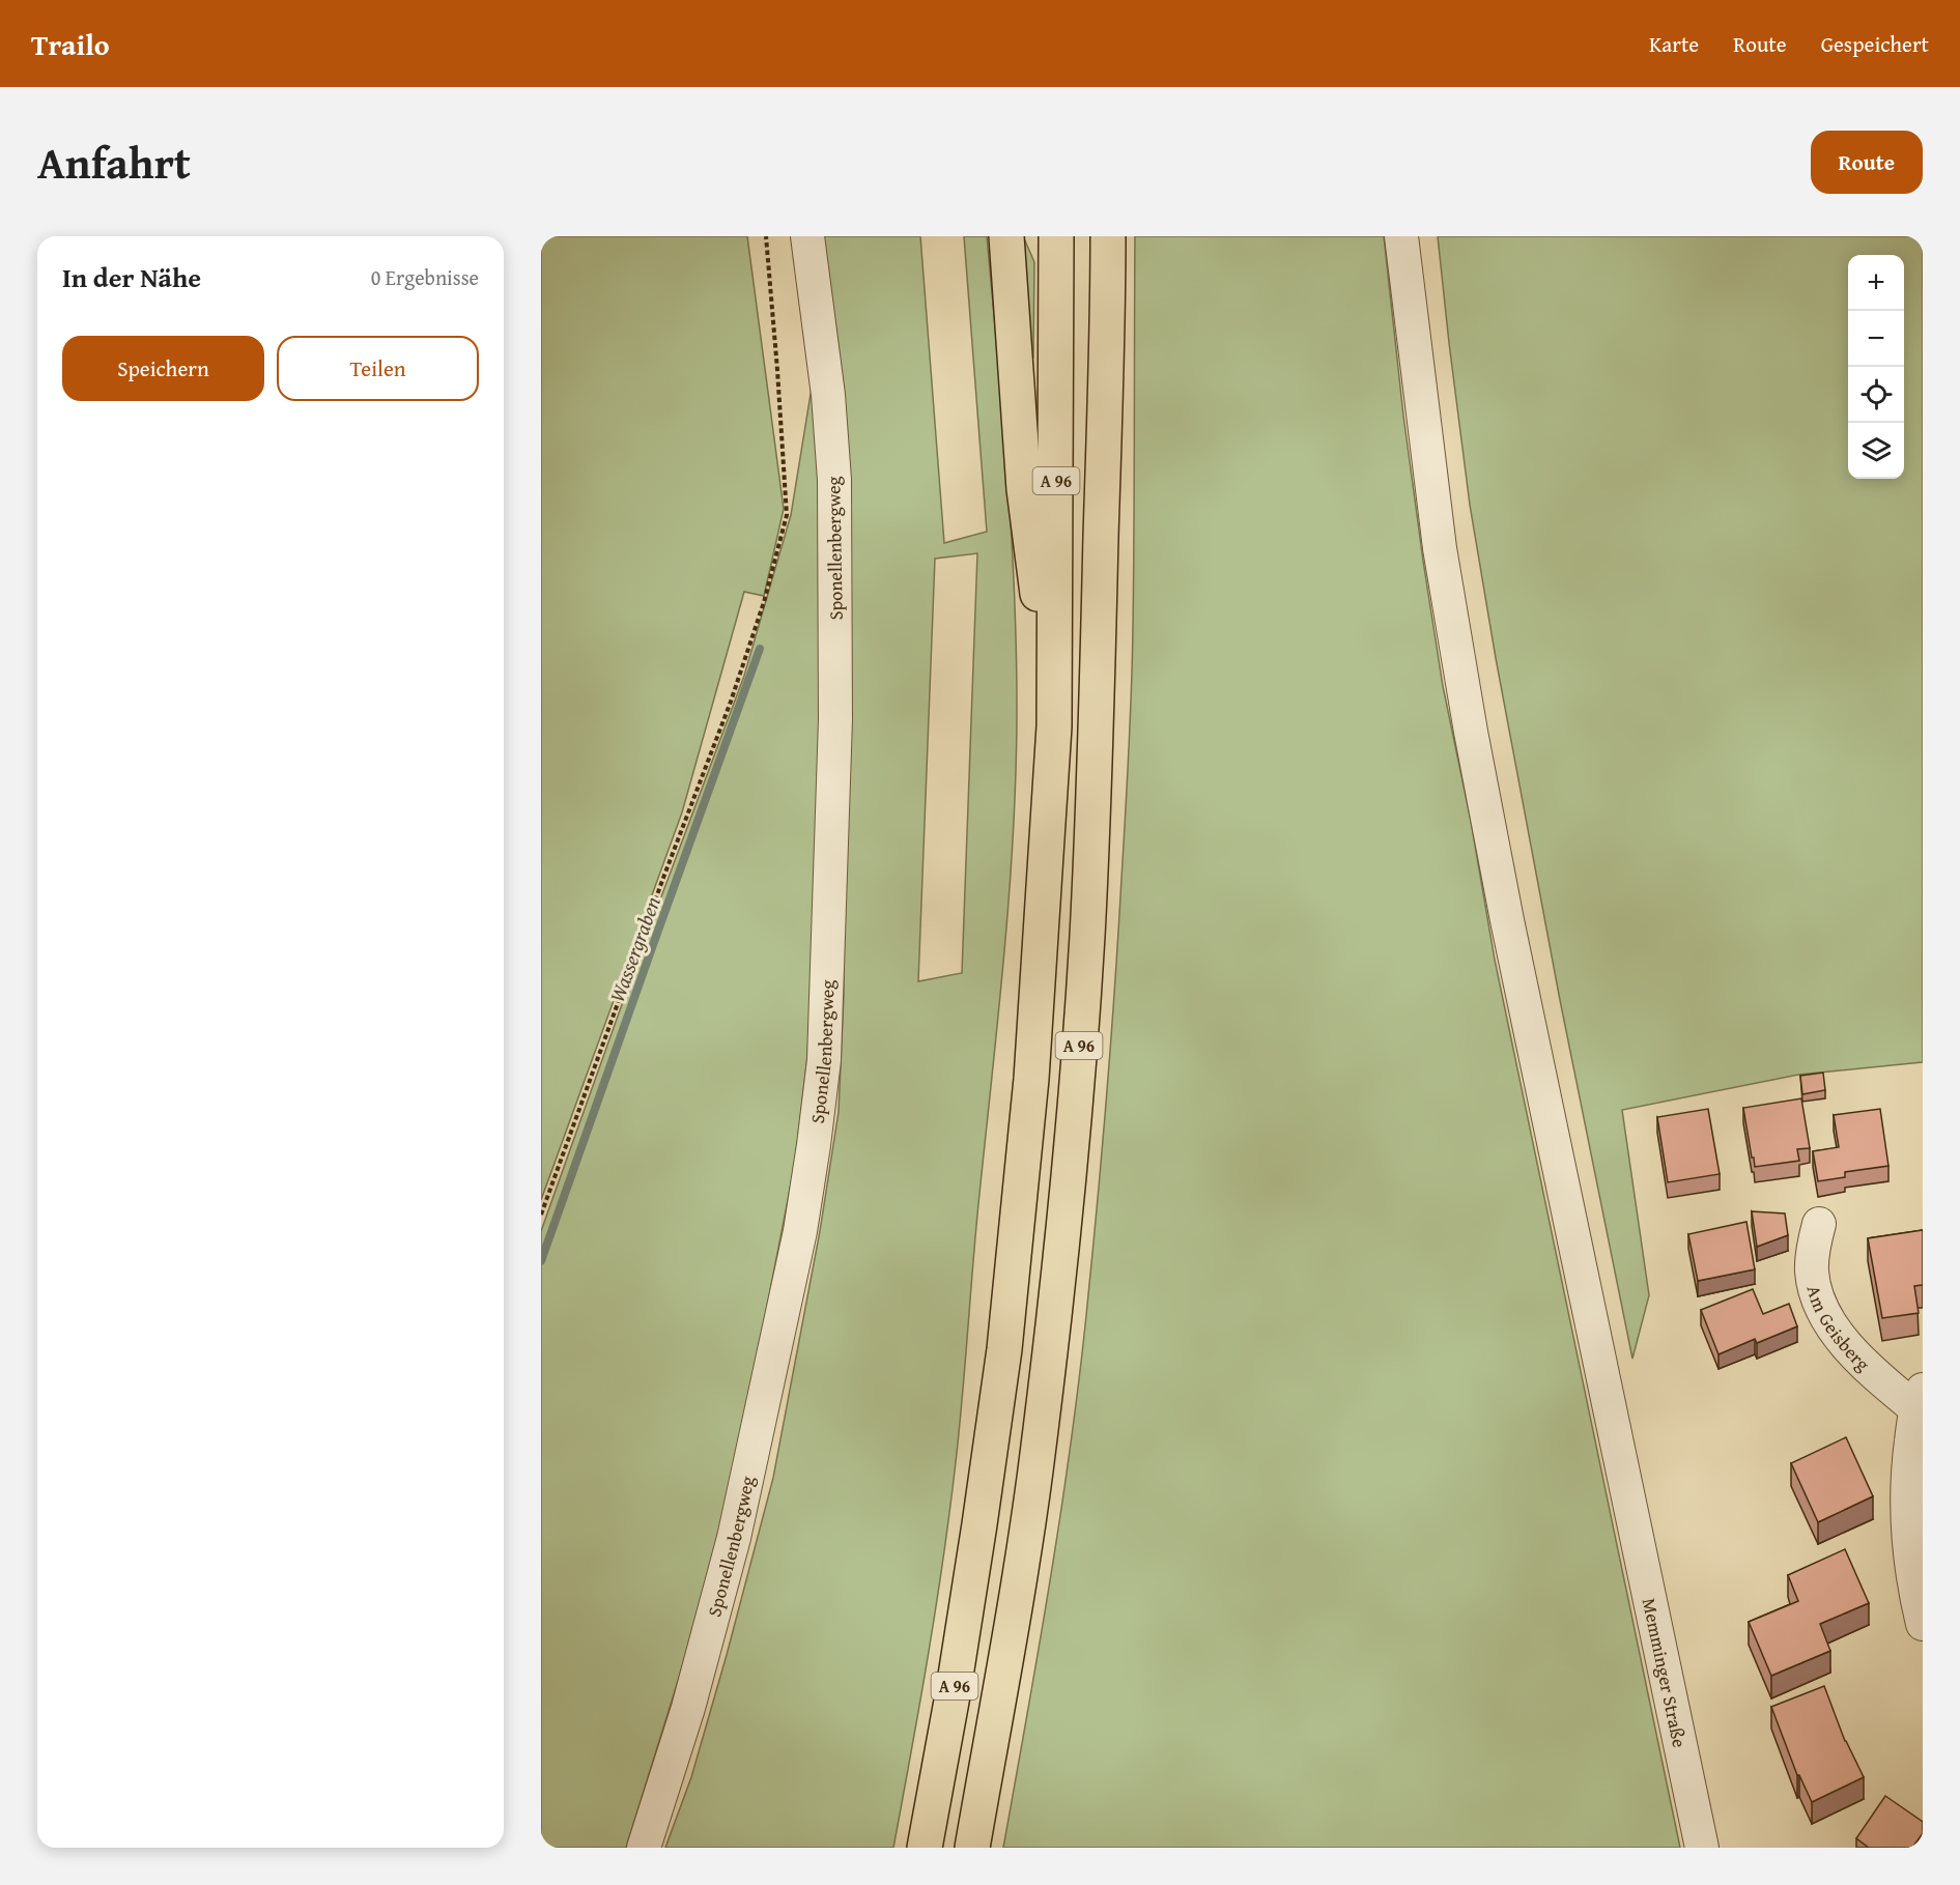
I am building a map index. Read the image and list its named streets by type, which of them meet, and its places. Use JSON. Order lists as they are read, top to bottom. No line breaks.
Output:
{"streets":{"highway":["A 96"],"street":["Sponellenbergweg","Am Geisberg","Memminger Straße"]},"water":["Wassergraben"],"page":{"header":"Trailo","nav":["Karte","Route","Gespeichert"],"title":"Anfahrt","buttons":["Route",["Speichern","Teilen"]],"heading":["In der Nähe","0 Ergebnisse"],"map_buttons":["+","−"]}}
